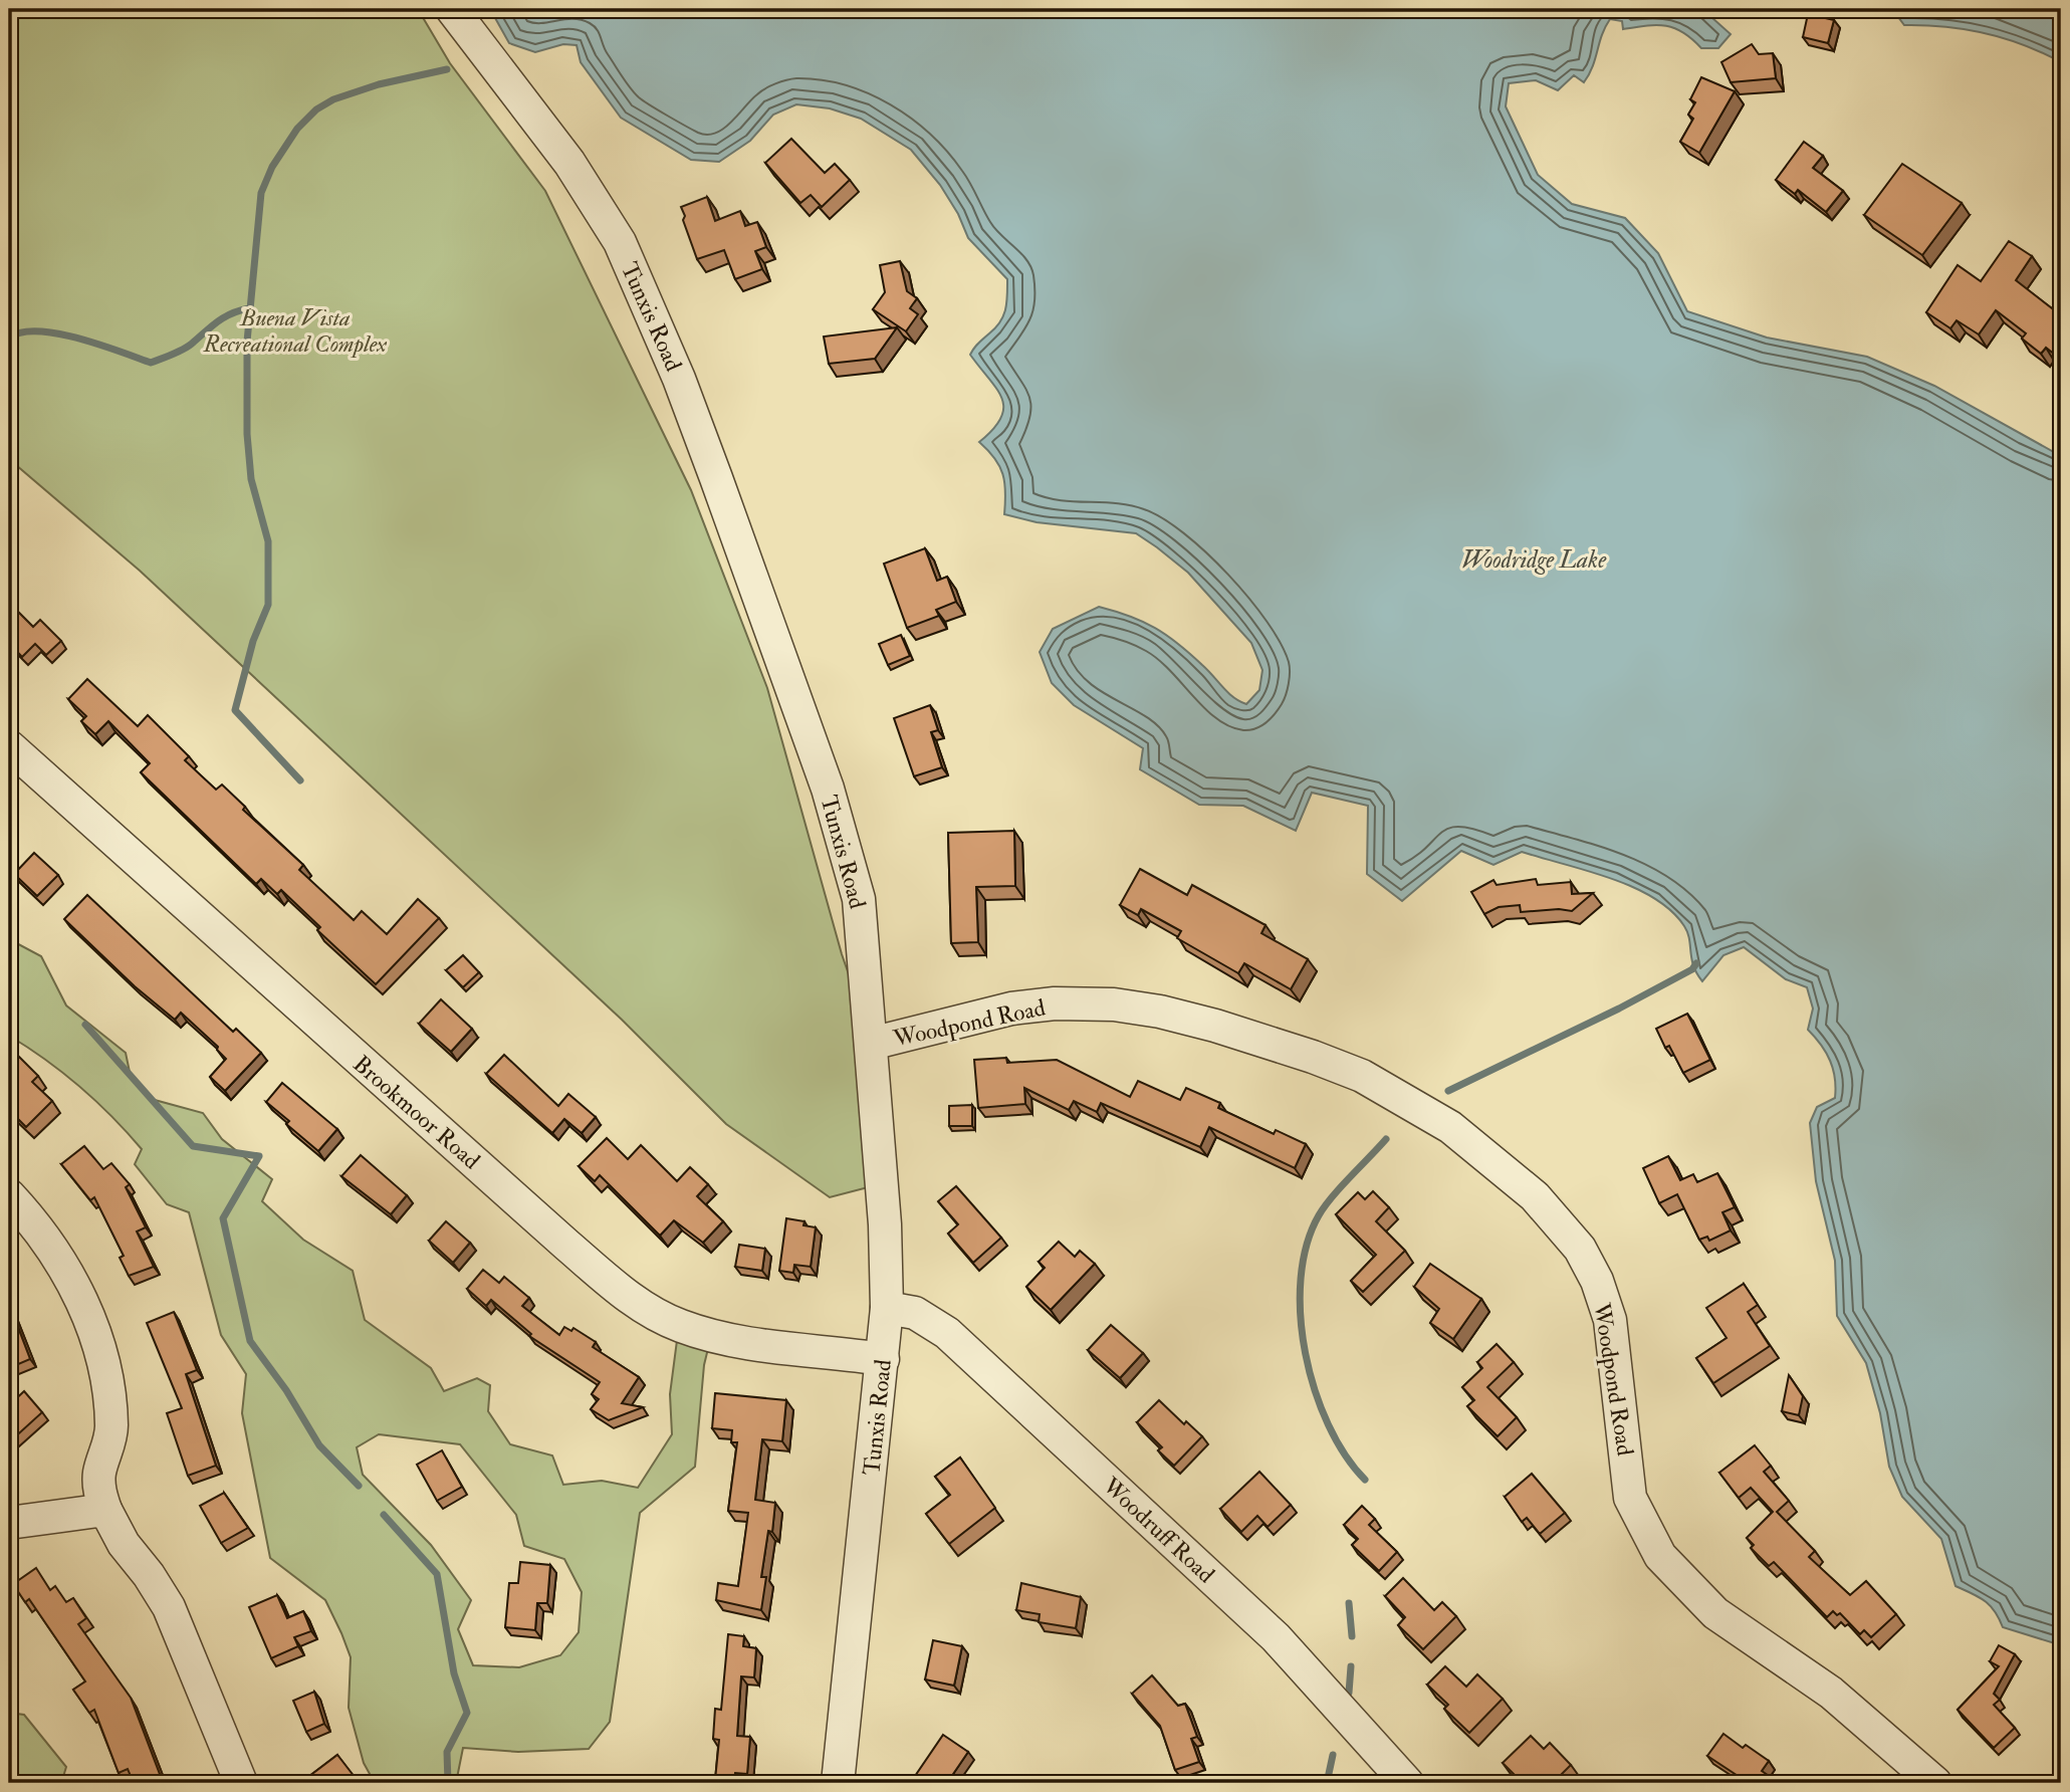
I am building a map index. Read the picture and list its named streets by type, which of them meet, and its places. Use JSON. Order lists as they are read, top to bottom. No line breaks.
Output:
{"streets":{"street":["Tunxis Road","Woodpond Road","Brookmoor Road","Woodruff Road"]},"crossings":[["Tunxis Road","Woodpond Road"],["Tunxis Road","Brookmoor Road"],["Tunxis Road","Woodruff Road"]],"water":["Woodridge Lake"],"parks":["Buena Vista Recreational Complex"]}
